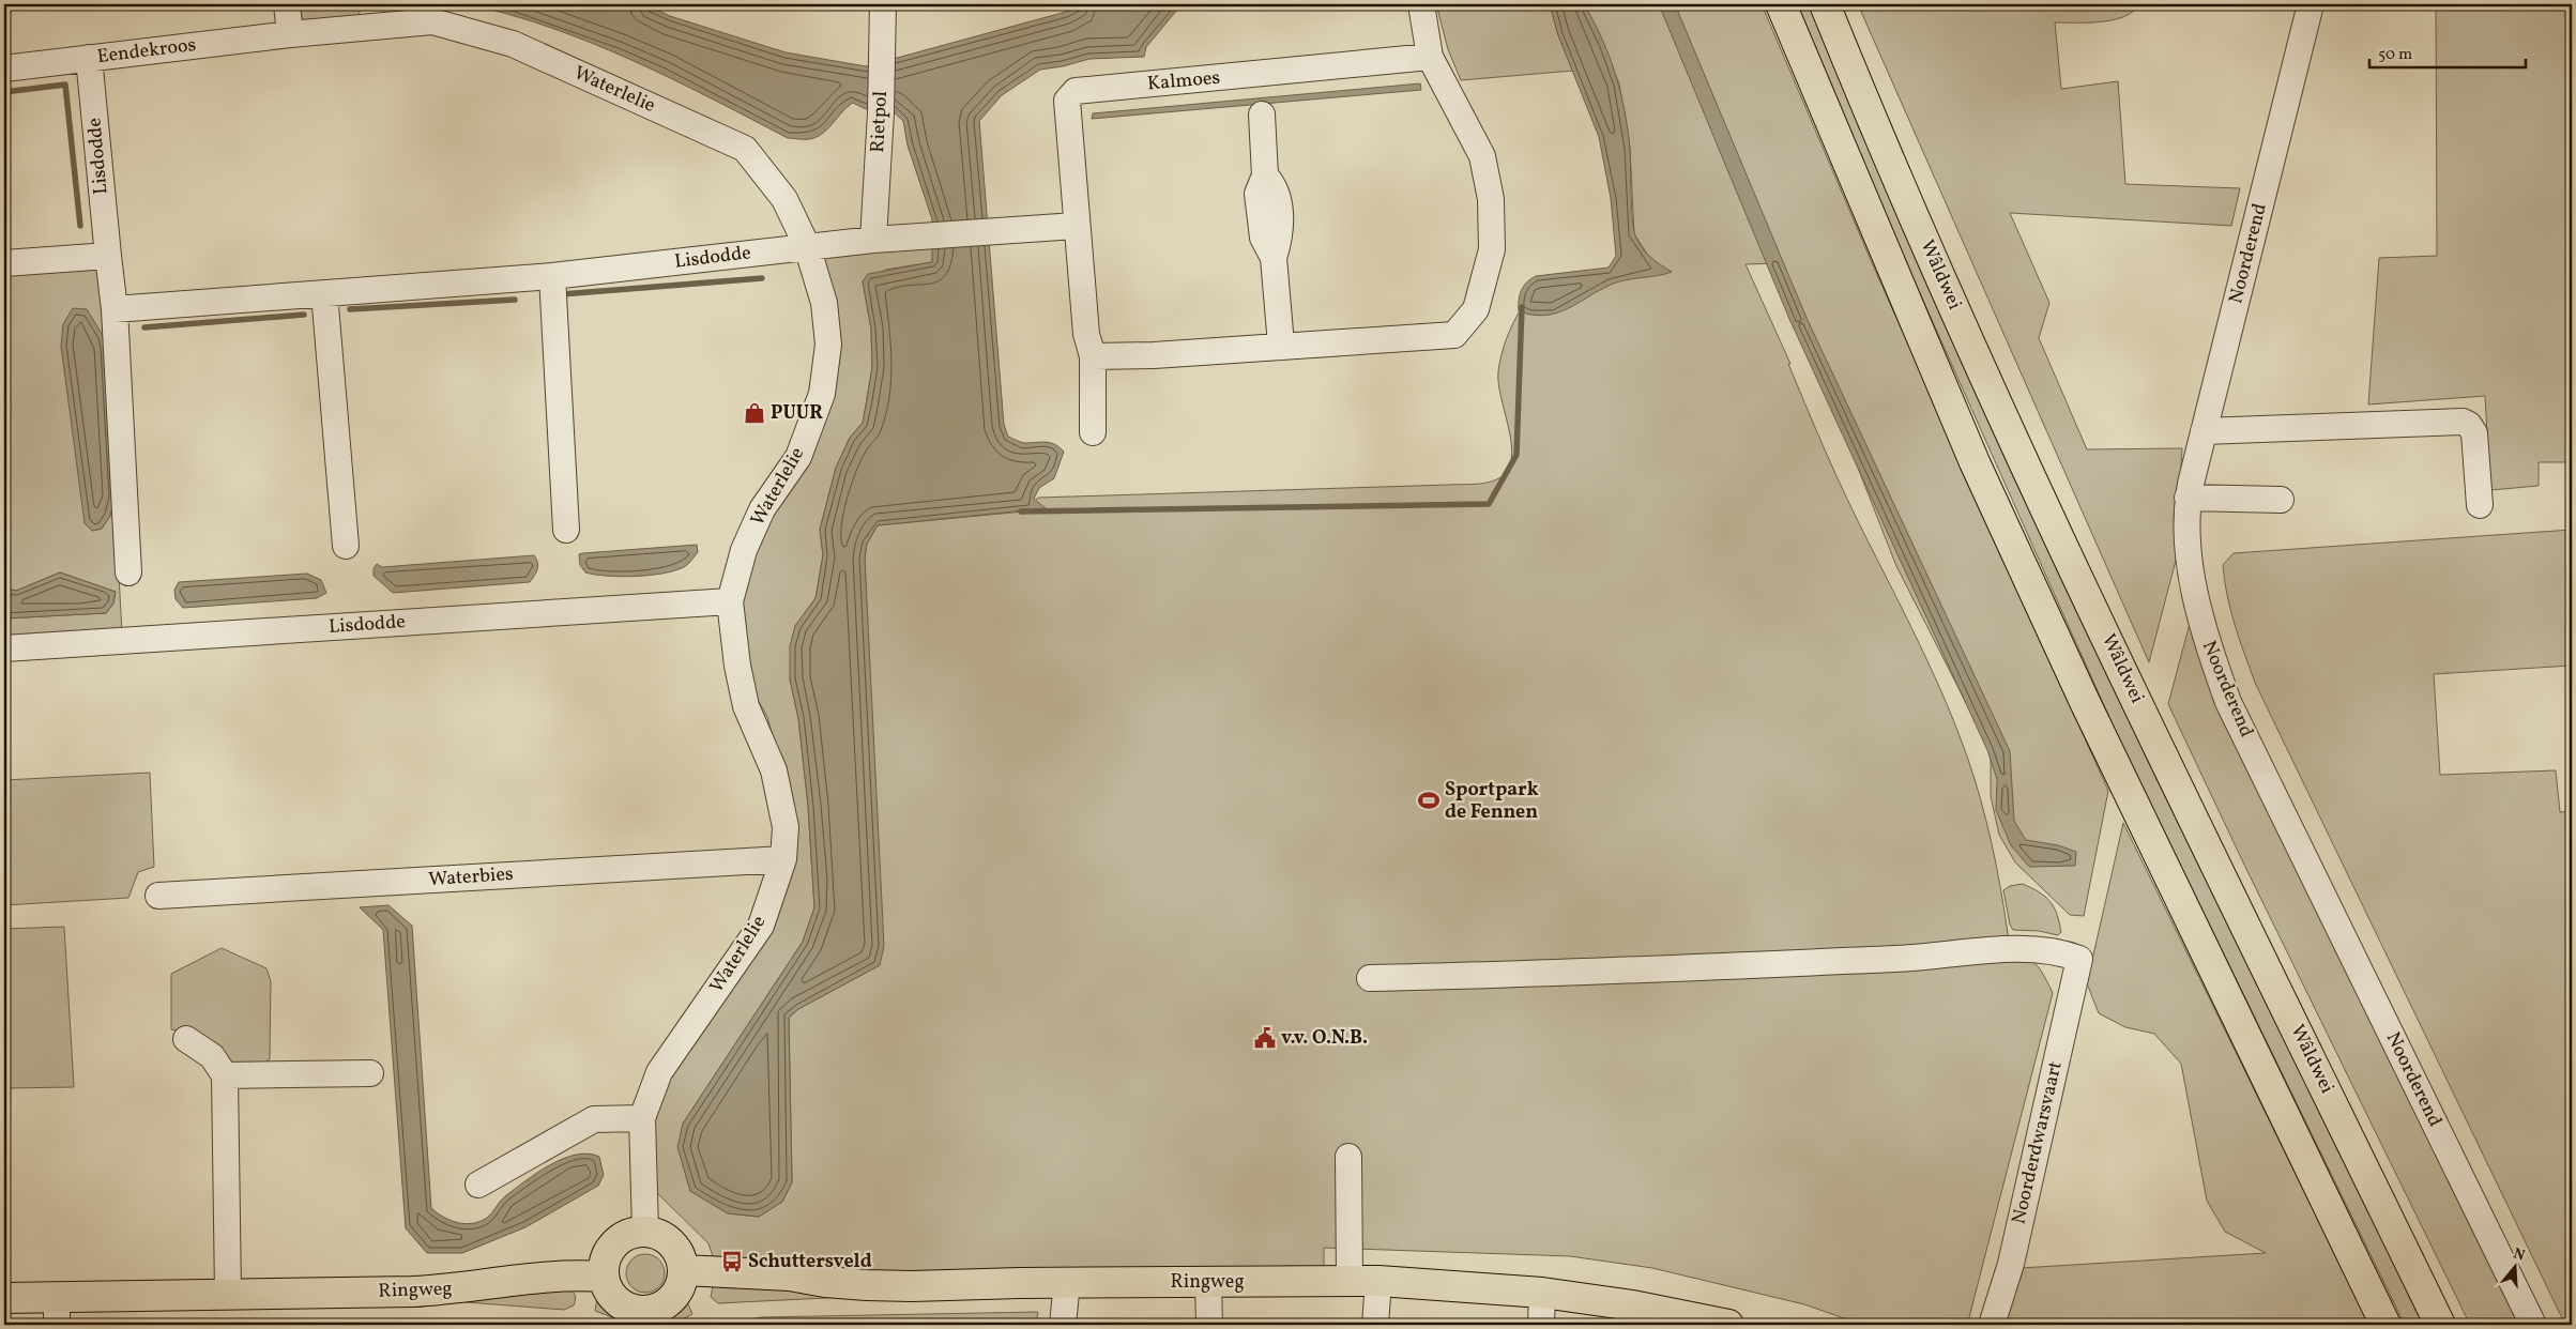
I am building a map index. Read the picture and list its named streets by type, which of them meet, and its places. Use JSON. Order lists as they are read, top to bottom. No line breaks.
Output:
{"streets":{"main road":["Wâldwei","Ringweg"],"street":["Eendekroos","Kalmoes","Waterlelie","Rietpol","Lisdodde","Noorderend","Waterbies","Noorderdwarsvaart"]},"crossings":[["Eendekroos","Waterlelie"],["Eendekroos","Lisdodde"],["Waterlelie","Lisdodde"],["Waterlelie","Waterbies"],["Waterlelie","Ringweg"],["Rietpol","Lisdodde"]],"places":{"shop":["PUUR"],"sports":["Sportpark de Fennen"],"public building":["v.v. O.N.B."],"bus stop":["Schuttersveld"]},"scale_bar":"50 m","north":"top"}
